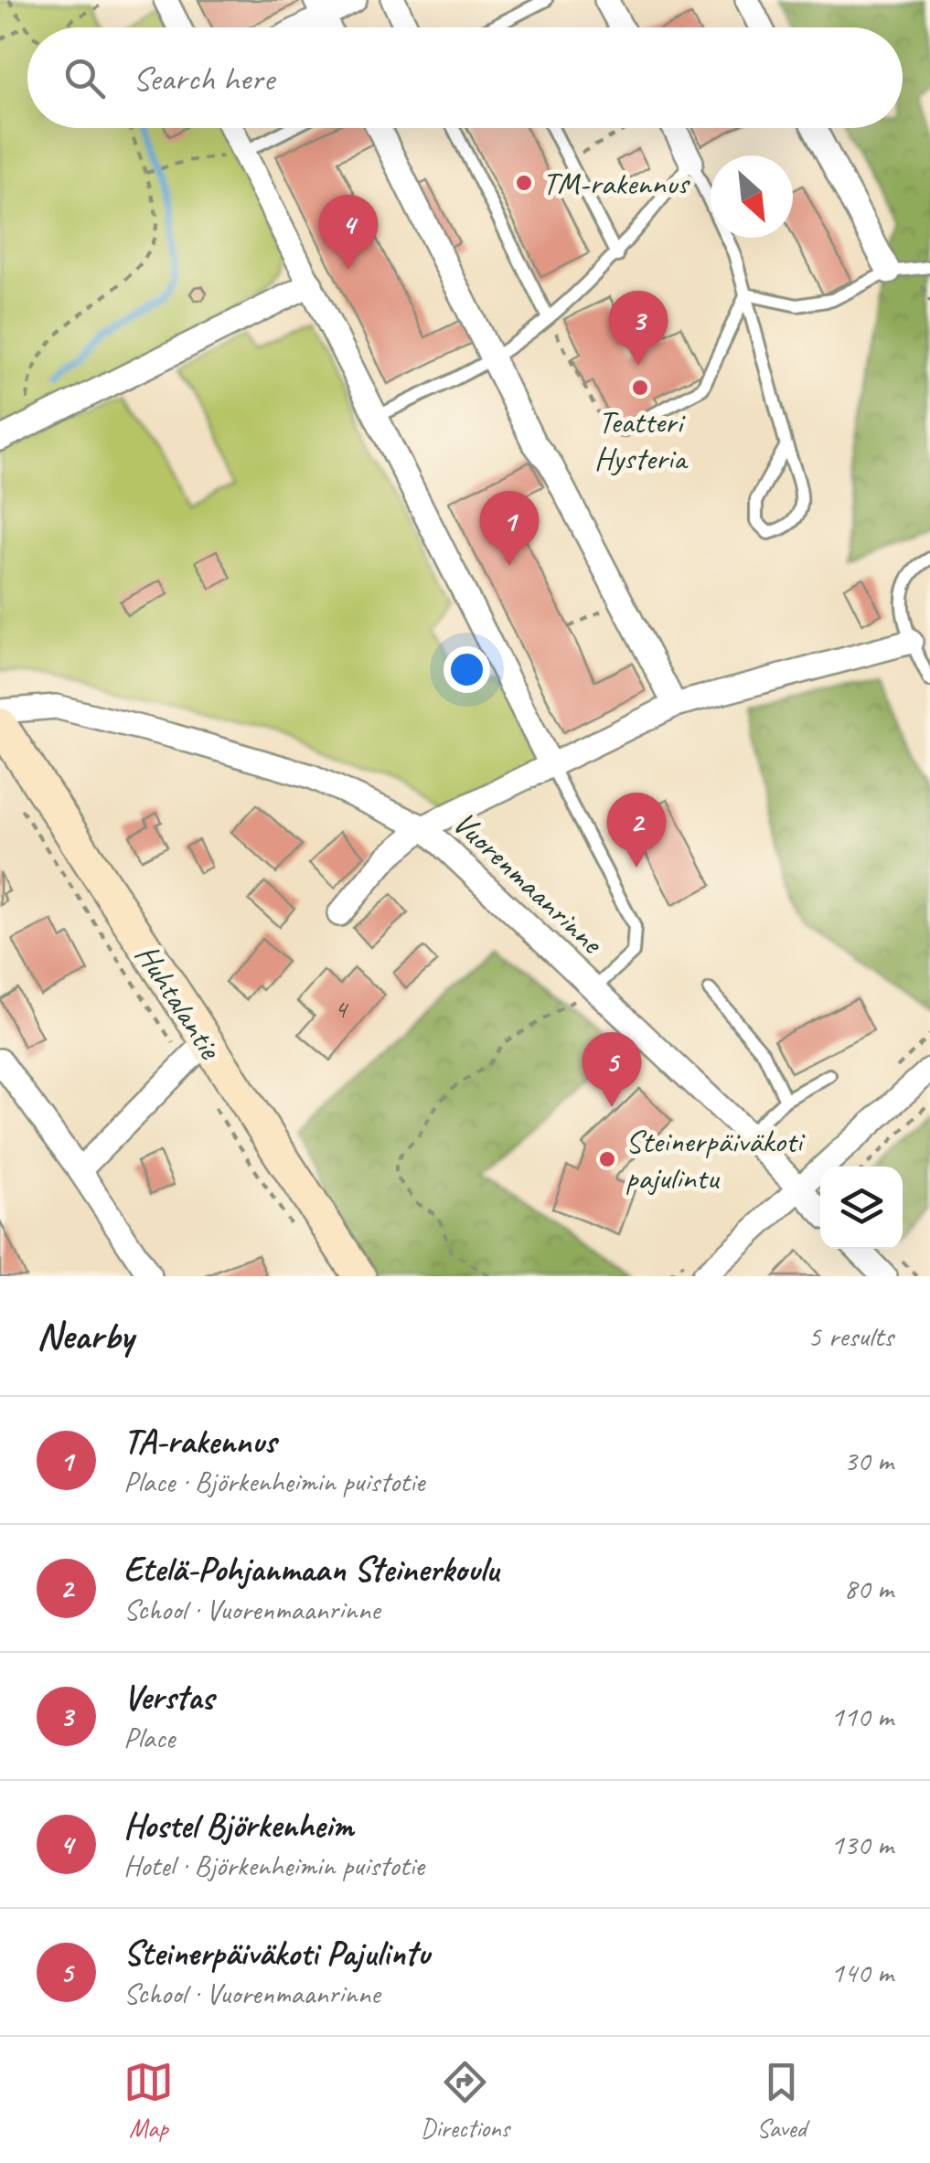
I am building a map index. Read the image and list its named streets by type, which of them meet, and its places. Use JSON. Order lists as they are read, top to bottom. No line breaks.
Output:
{"streets":{"main road":["Huhtalantie"],"street":["Vuorenmaanrinne"]},"places":["TM-rakennus","Teatteri Hysteria","Steinerpäiväkoti pajulintu"],"house_numbers":["4"],"north":"bottom right","page":{"search":"Search here","pins":["4","3","1","2","5"],"heading":["Nearby","5 results"],"list":[{"mark":"1","name":"TA-rakennus","note":"Place · Björkenheimin puistotie","value":"30 m"},{"mark":"2","name":"Etelä-Pohjanmaan Steinerkoulu","note":"School · Vuorenmaanrinne","value":"80 m"},{"mark":"3","name":"Verstas","note":"Place","value":"110 m"},{"mark":"4","name":"Hostel Björkenheim","note":"Hotel · Björkenheimin puistotie","value":"130 m"},{"mark":"5","name":"Steinerpäiväkoti Pajulintu","note":"School · Vuorenmaanrinne","value":"140 m"}],"nav":["Map","Directions","Saved"]}}
